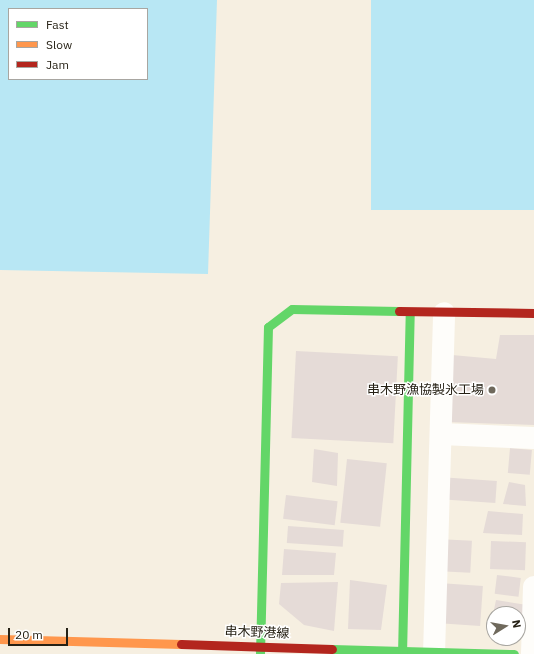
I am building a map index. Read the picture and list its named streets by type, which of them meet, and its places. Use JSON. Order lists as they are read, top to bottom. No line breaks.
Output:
{"streets":{"street":["串木野港線"]},"places":["串木野漁協製氷工場"],"legend":["Fast","Slow","Jam"],"scale_bar":"20 m","north":"right"}
